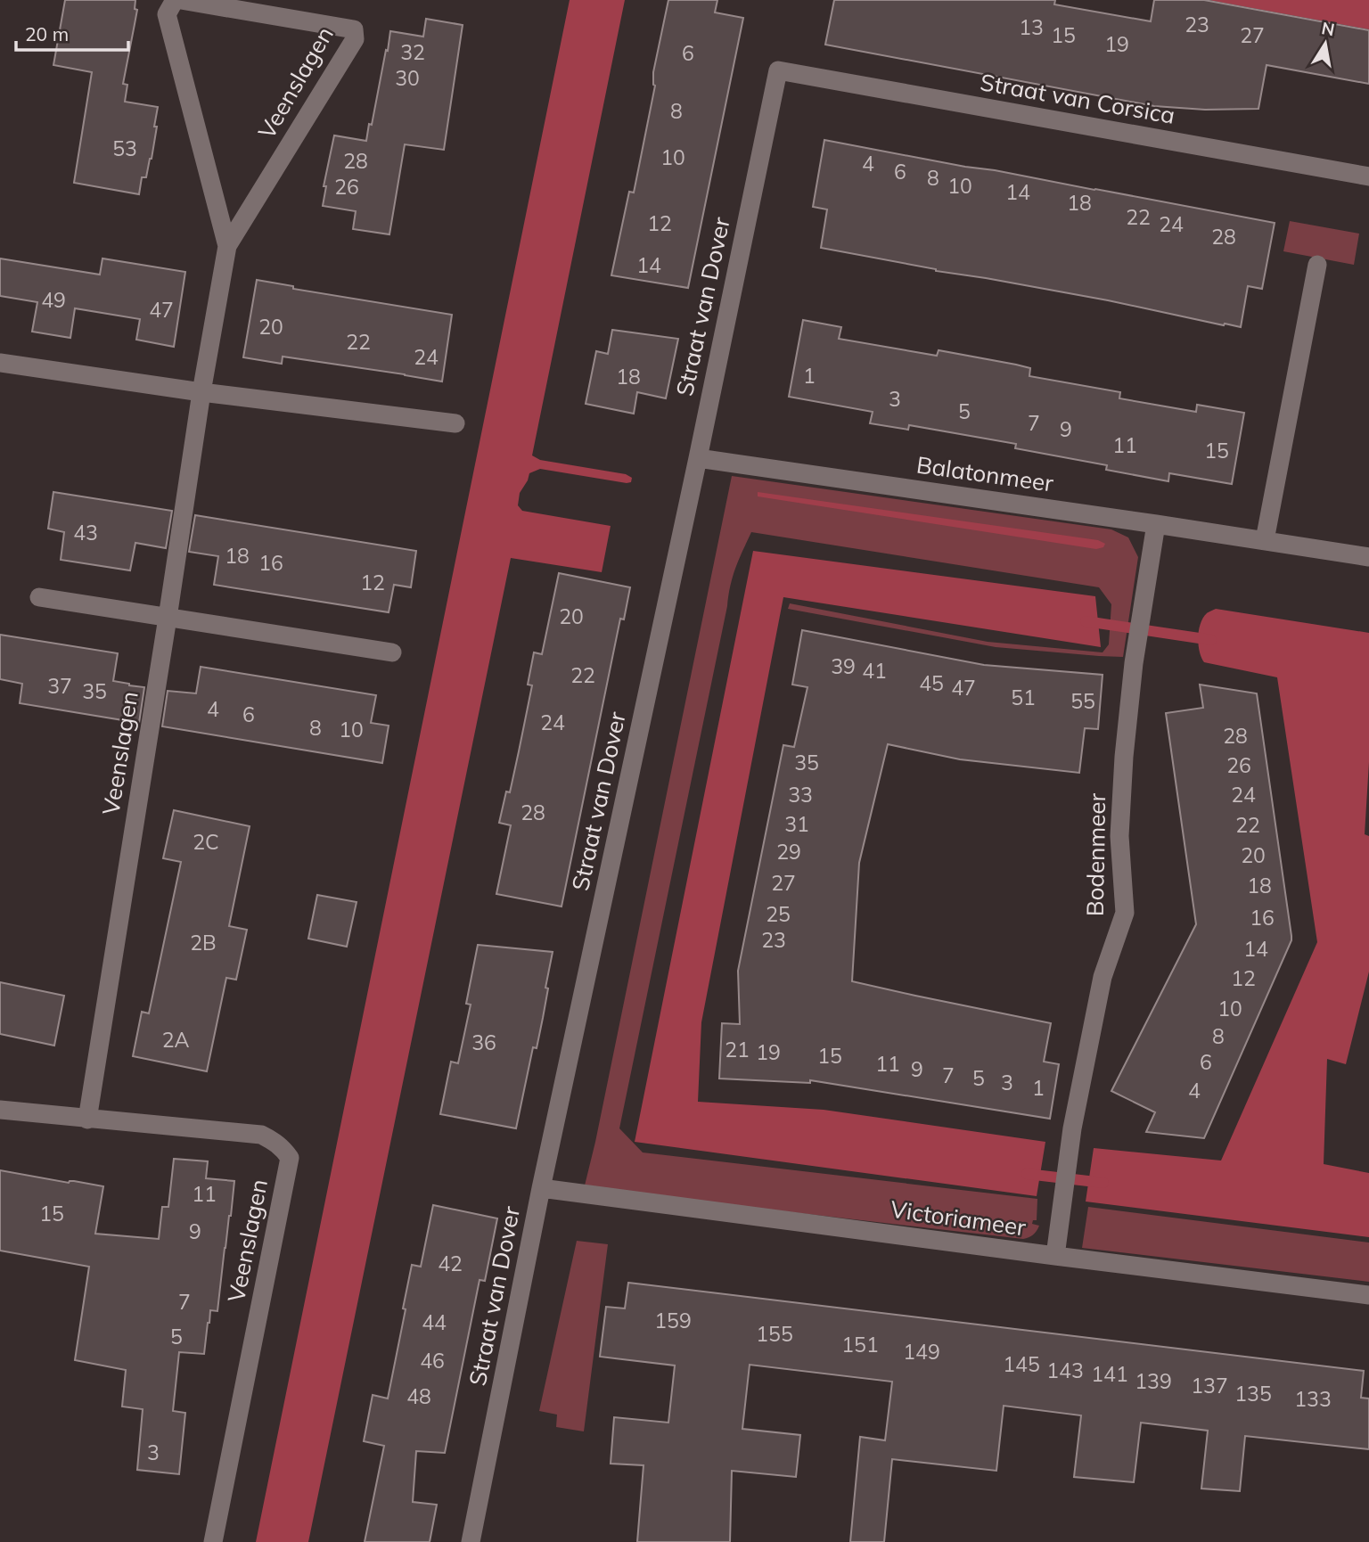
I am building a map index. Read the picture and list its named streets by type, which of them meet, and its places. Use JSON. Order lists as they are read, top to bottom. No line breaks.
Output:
{"streets":{"street":["Veenslagen","Straat van Corsica","Straat van Dover","Balatonmeer","Bodenmeer","Victoriameer"]},"crossings":[["Straat van Corsica","Straat van Dover"],["Straat van Dover","Balatonmeer"],["Straat van Dover","Victoriameer"],["Balatonmeer","Bodenmeer"],["Bodenmeer","Victoriameer"]],"house_numbers":["23","13","15","27","19","32","6","30","8","53","10","28","4","6","8","10","26","14","18","22","12","24","28","14","49","47","20","22","24","1","18","3","5","7","9","11","15","43","18","16","12","20","39","41","22","45","37","47","35","51","55","4","6","24","8","10","28","35","26","33","24","28","31","22","2C","29","20","27","18","25","16","23","2B","14","12","10","8","2A","36","21","19","15","6","11","9","7","5","3","1","4","11","15","9","42","7","159","44","155","5","151","149","46","145","143","141","139","137","135","48","133","3"],"scale_bar":"20 m","north":"top"}
